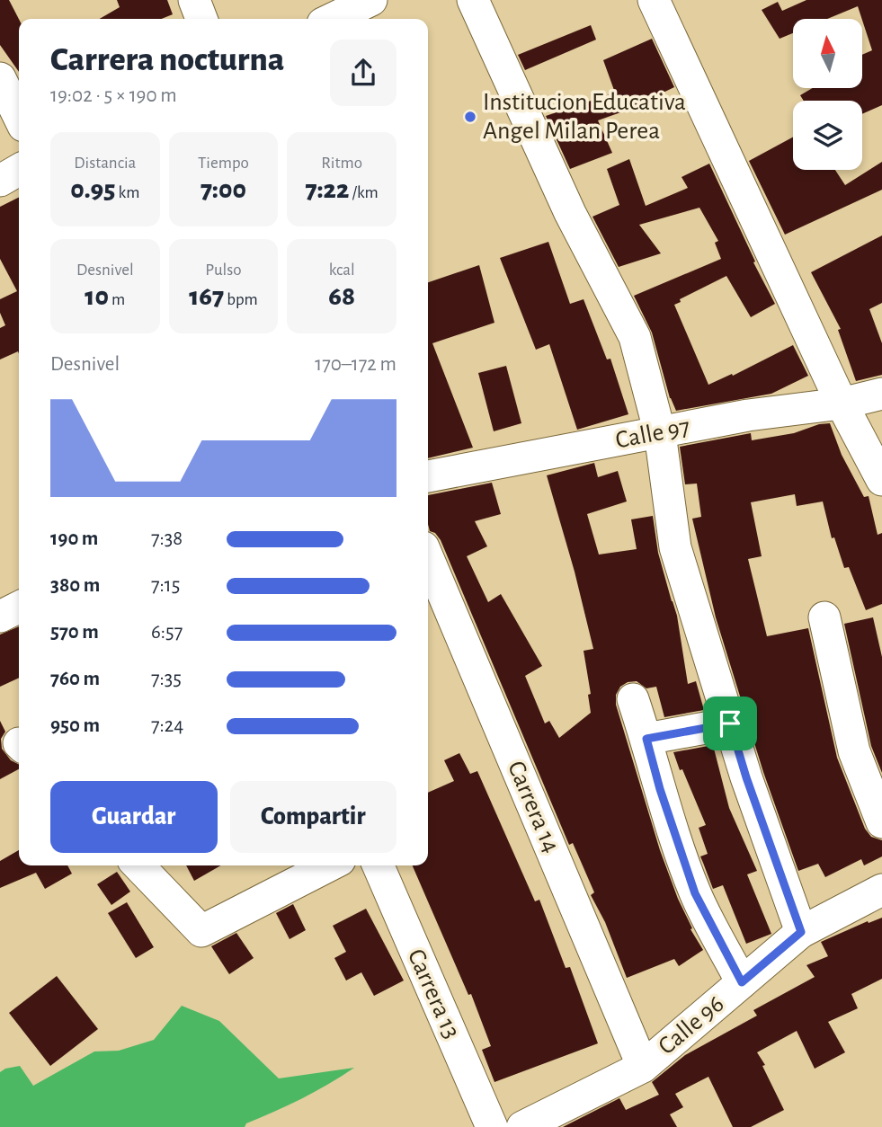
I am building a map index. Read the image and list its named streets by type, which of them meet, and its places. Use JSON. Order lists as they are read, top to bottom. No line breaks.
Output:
{"streets":{"street":["Calle 97","Carrera 14","Carrera 13","Calle 96"]},"crossings":[["Carrera 14","Calle 96"]],"places":["Institucion Educativa Angel Milan Perea"],"north":"top","page":{"heading":["Carrera nocturna","19:02 · 5 × 190 m"],"stats":[["Distancia","0.95 km"],["Tiempo","7:00"],["Ritmo","7:22 /km"],["Desnivel","10 m"],["Pulso","167 bpm"],["kcal","68"]],"chart":["Desnivel","170–172 m"],"list":[{"name":"190 m","note":"7:38"},{"name":"380 m","note":"7:15"},{"name":"570 m","note":"6:57"},{"name":"760 m","note":"7:35"},{"name":"950 m","note":"7:24"}],"buttons":["Guardar","Compartir"]}}
